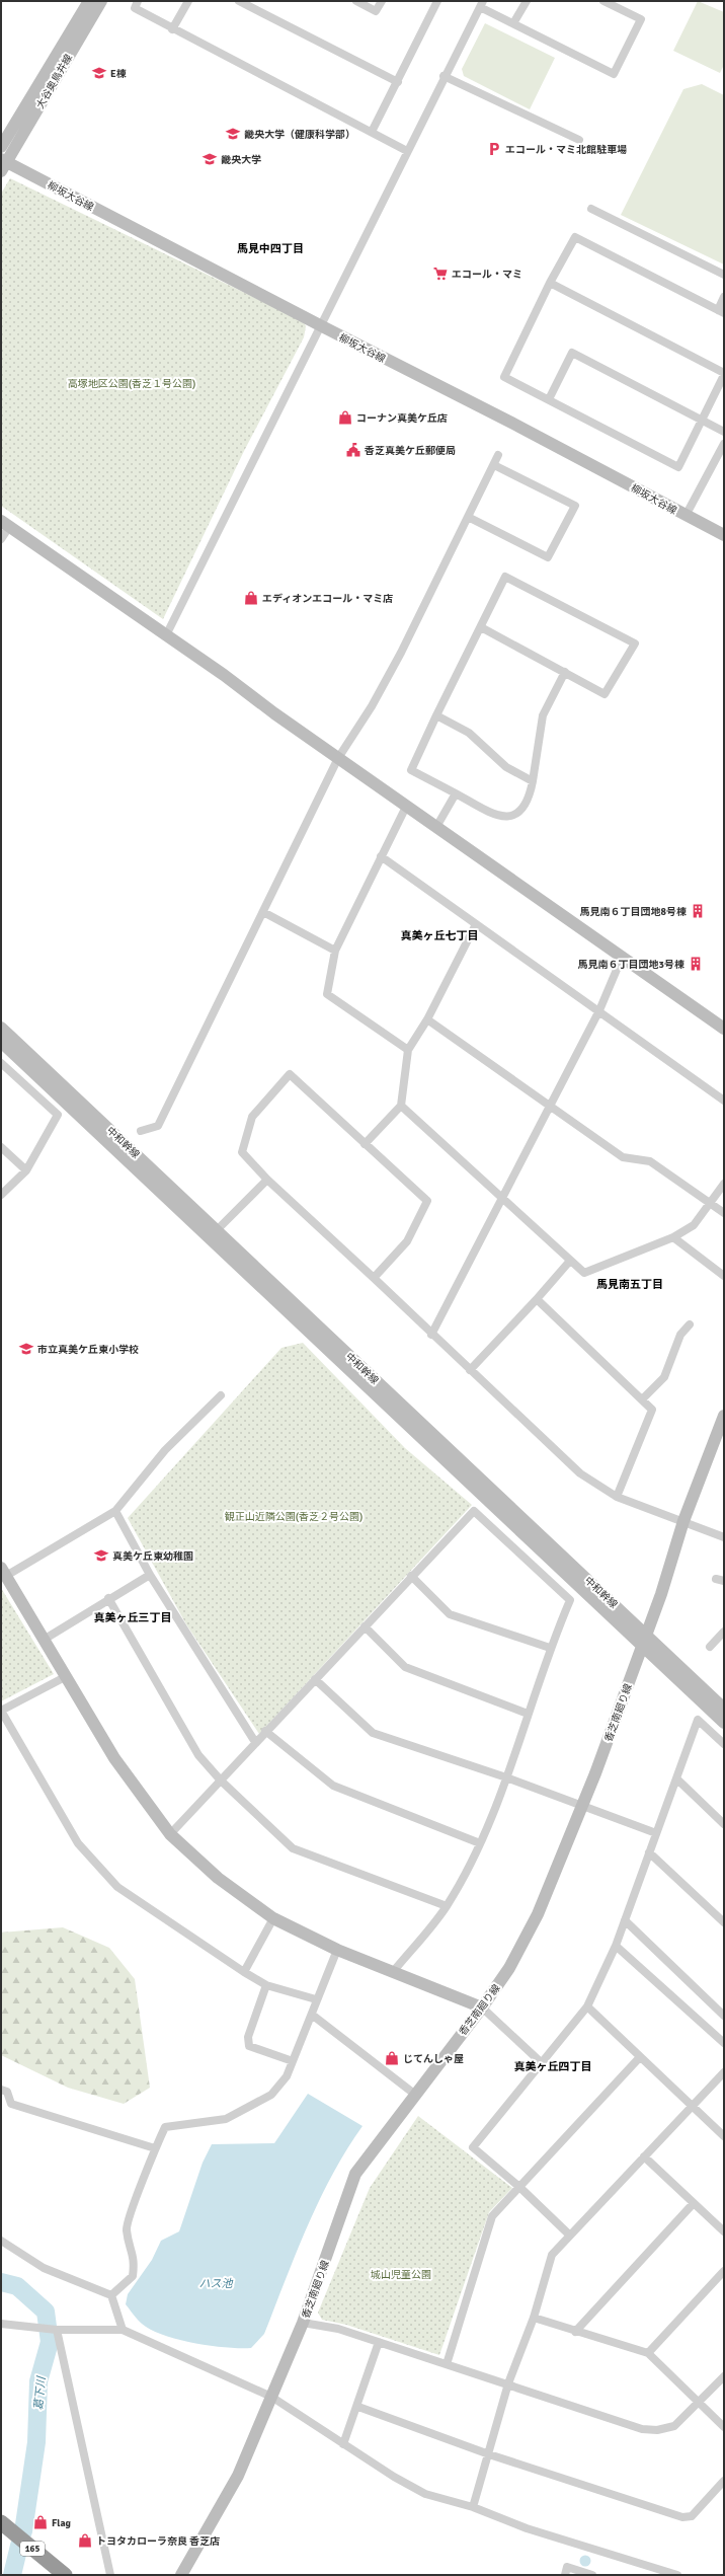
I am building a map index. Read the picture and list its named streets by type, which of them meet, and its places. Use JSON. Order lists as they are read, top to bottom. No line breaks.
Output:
{"streets":{"highway":["165"],"street":["大谷奥鳥井線","柳坂大谷線","中和幹線","香芝南廻り線"]},"crossings":[["大谷奥鳥井線","柳坂大谷線"],["中和幹線","香芝南廻り線"]],"districts":["馬見中四丁目","真美ヶ丘七丁目","馬見南五丁目","真美ヶ丘三丁目","真美ヶ丘四丁目"],"water":["ハス池","葛下川"],"parks":["高塚地区公園(香芝１号公園)","観正山近隣公園(香芝２号公園)","城山児童公園"],"places":{"school or university":["E棟","畿央大学（健康科学部）","畿央大学","市立真美ケ丘東小学校","真美ケ丘東幼稚園"],"parking":["エコール・マミ北館駐車場"],"supermarket":["エコール・マミ"],"shop":["コーナン真美ケ丘店","エディオンエコール・マミ店","じてんしゃ屋","Flag","トヨタカローラ奈良 香芝店"],"public building":["香芝真美ケ丘郵便局"],"building":["馬見南６丁目団地8号棟","馬見南６丁目団地3号棟"]}}
